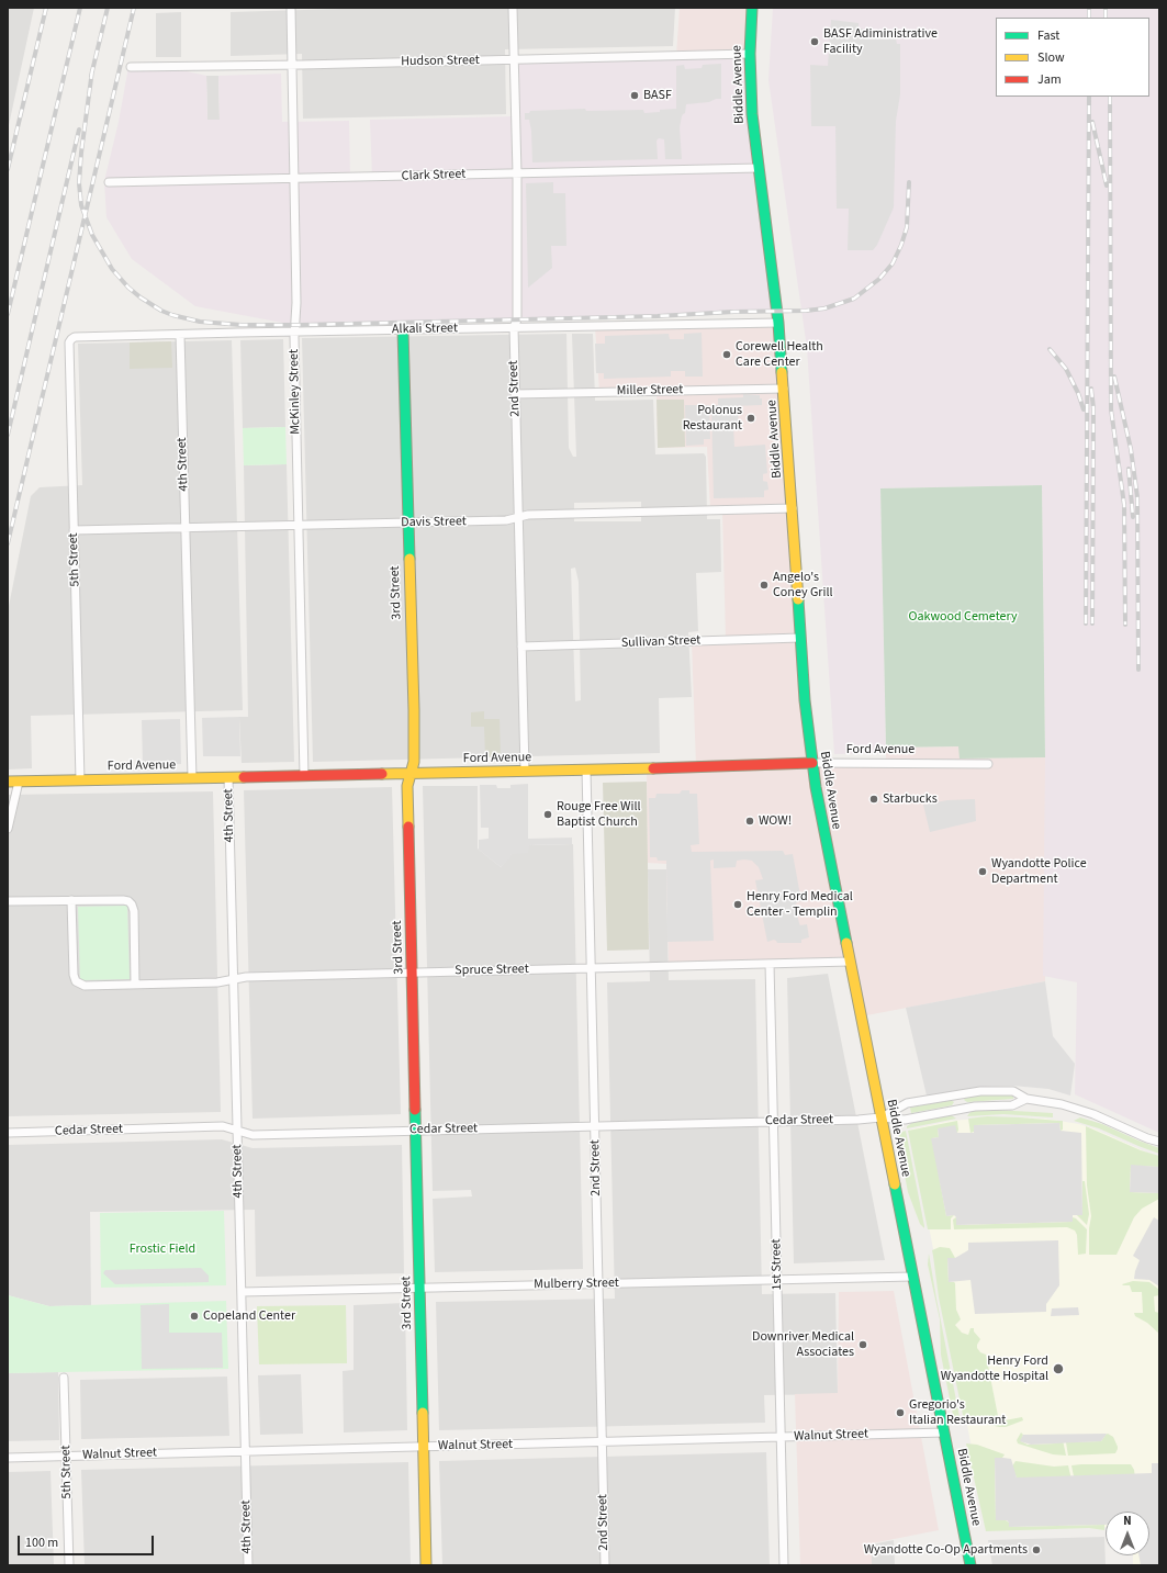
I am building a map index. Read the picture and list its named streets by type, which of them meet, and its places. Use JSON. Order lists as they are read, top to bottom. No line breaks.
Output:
{"streets":{"main road":["Biddle Avenue","3rd Street","Ford Avenue"],"street":["Hudson Street","Clark Street","Alkali Street","2nd Street","Miller Street","McKinley Street","4th Street","Davis Street","5th Street","Sullivan Street","Spruce Street","Cedar Street","1st Street","Mulberry Street","Walnut Street"]},"crossings":[["Hudson Street","Biddle Avenue"],["Hudson Street","2nd Street"],["Hudson Street","McKinley Street"],["Biddle Avenue","Clark Street"],["Biddle Avenue","Alkali Street"],["Biddle Avenue","Miller Street"],["Biddle Avenue","Davis Street"],["Biddle Avenue","Sullivan Street"],["Biddle Avenue","Ford Avenue"],["Biddle Avenue","Spruce Street"],["Biddle Avenue","Cedar Street"],["Biddle Avenue","Mulberry Street"],["Biddle Avenue","Walnut Street"],["Clark Street","2nd Street"],["Clark Street","McKinley Street"],["Alkali Street","2nd Street"],["Alkali Street","McKinley Street"],["Alkali Street","4th Street"],["Alkali Street","5th Street"],["Alkali Street","3rd Street"],["2nd Street","Miller Street"],["2nd Street","Davis Street"],["2nd Street","Sullivan Street"],["2nd Street","Ford Avenue"],["2nd Street","Spruce Street"],["2nd Street","Cedar Street"],["2nd Street","Mulberry Street"],["2nd Street","Walnut Street"],["McKinley Street","Davis Street"],["McKinley Street","Ford Avenue"],["4th Street","Davis Street"],["4th Street","Ford Avenue"],["4th Street","Spruce Street"],["4th Street","Cedar Street"],["4th Street","Mulberry Street"],["4th Street","Walnut Street"],["Davis Street","5th Street"],["Davis Street","3rd Street"],["5th Street","Ford Avenue"],["5th Street","Walnut Street"],["3rd Street","Ford Avenue"],["3rd Street","Spruce Street"],["3rd Street","Cedar Street"],["3rd Street","Mulberry Street"],["3rd Street","Walnut Street"],["Spruce Street","1st Street"],["Cedar Street","1st Street"],["1st Street","Mulberry Street"],["1st Street","Walnut Street"]],"parks":["Oakwood Cemetery","Frostic Field"],"places":["BASF Adiministrative Facility","BASF","Corewell Health Care Center","Polonus Restaurant","Angelo's Coney Grill","Starbucks","Rouge Free Will Baptist Church","WOW!","Wyandotte Police Department","Henry Ford Medical Center - Templin","Copeland Center","Downriver Medical Associates","Henry Ford Wyandotte Hospital","Gregorio's Italian Restaurant","Wyandotte Co-Op Apartments"],"legend":["Fast","Slow","Jam"],"scale_bar":"100 m","north":"top"}
